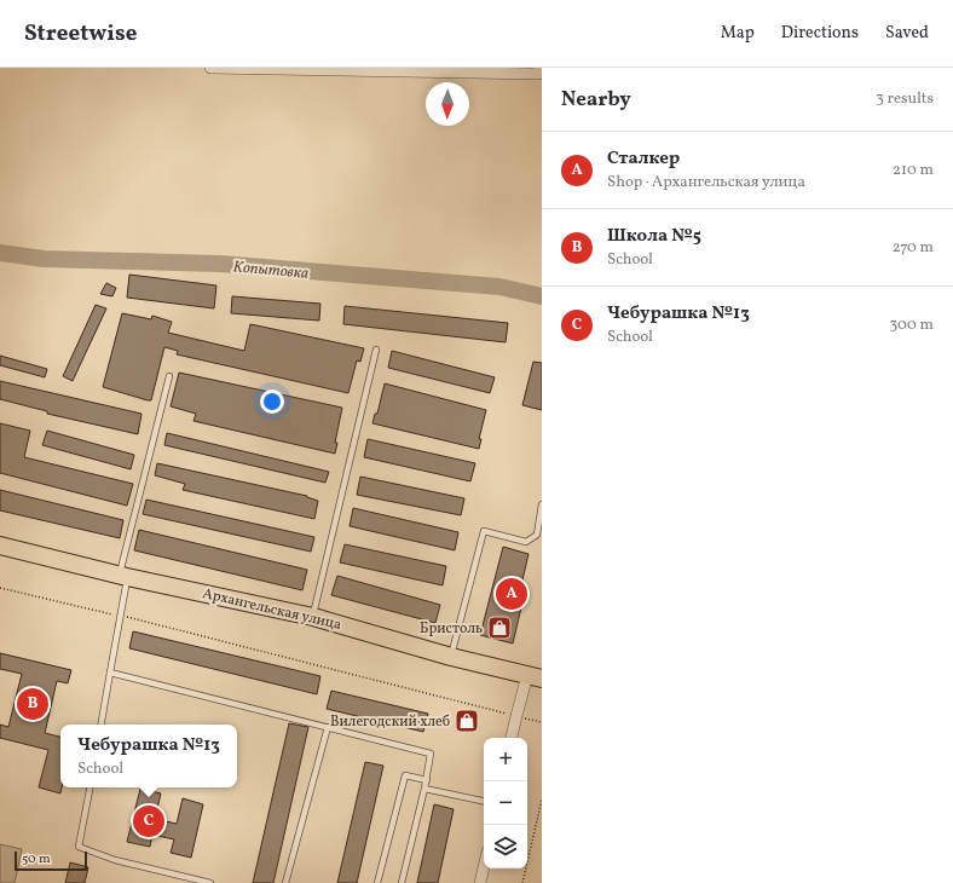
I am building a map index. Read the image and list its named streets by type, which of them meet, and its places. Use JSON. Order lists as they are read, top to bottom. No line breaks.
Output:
{"streets":{"main road":["Архангельская улица"]},"water":["Копытовка"],"places":{"shop":["Бристоль","Вилегодский хлеб"]},"scale_bar":"50 m","north":"bottom","page":{"header":"Streetwise","nav":["Map","Directions","Saved"],"heading":["Nearby","3 results"],"list":[{"mark":"A","name":"Сталкер","note":"Shop · Архангельская улица","value":"210 m"},{"mark":"B","name":"Школа №5","note":"School","value":"270 m"},{"mark":"C","name":"Чебурашка №13","note":"School","value":"300 m"}],"pins":["A","B","C"],"popup":["Чебурашка №13","School"],"map_buttons":["+","−"],"scale":"50 m"}}
